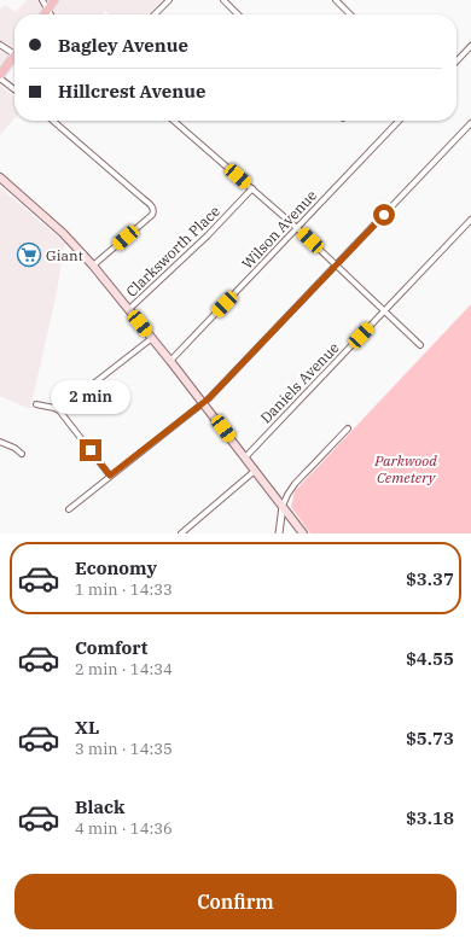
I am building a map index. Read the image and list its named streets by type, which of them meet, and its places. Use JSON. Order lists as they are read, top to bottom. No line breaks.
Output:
{"streets":{"street":["Wilson Avenue","Clarksworth Place","Daniels Avenue"]},"parks":["Parkwood Cemetery"],"places":{"supermarket":["Giant"]},"page":{"banner":["Bagley Avenue","Hillcrest Avenue"],"bubble":"2 min","list":[{"name":"Economy","note":"1 min · 14:33","value":"$3.37"},{"name":"Comfort","note":"2 min · 14:34","value":"$4.55"},{"name":"XL","note":"3 min · 14:35","value":"$5.73"},{"name":"Black","note":"4 min · 14:36","value":"$3.18"}],"buttons":"Confirm"}}
